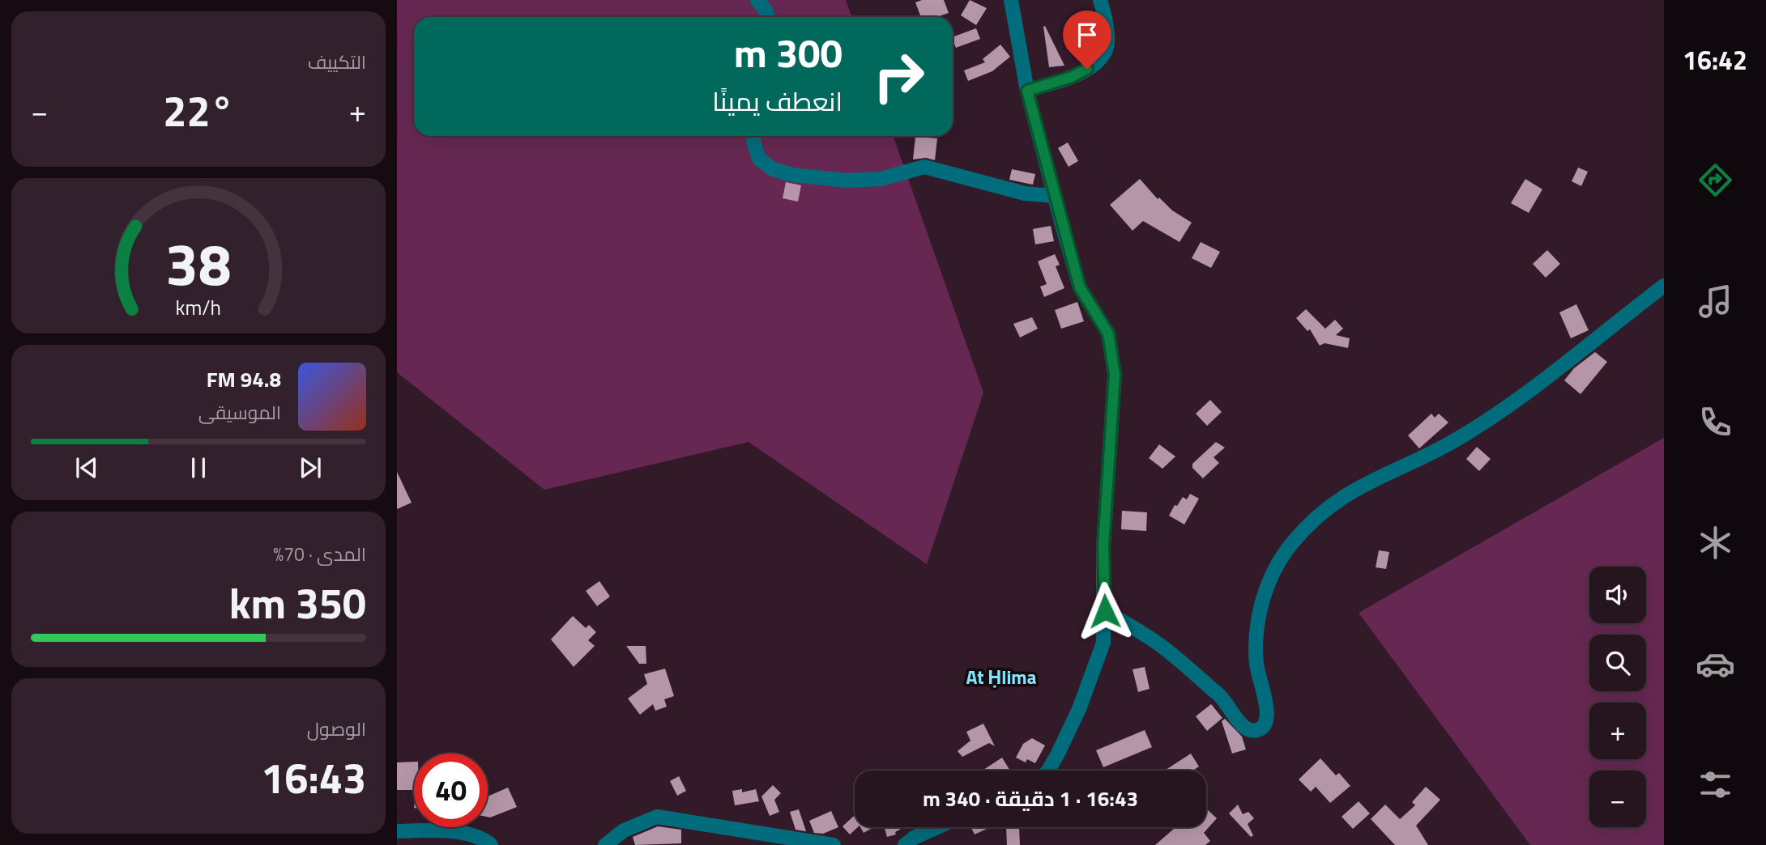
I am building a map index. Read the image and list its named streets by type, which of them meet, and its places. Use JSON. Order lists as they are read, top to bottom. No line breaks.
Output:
{"districts":["At Ḥlima"],"page":{"tabs":"16:42","tile":["التكييف",["المدى · 70%","350 km"],["الوصول","16:43"]],"turn":["300 m","انعطف يمينًا"],"heat":["−","22°","+"],"song":["94.8 FM","الموسيقى"],"map_buttons":["+","−"],"limit":"40","trip":"16:43 · 1 دقيقة · 340 m","gauge":["38","km/h"]}}
